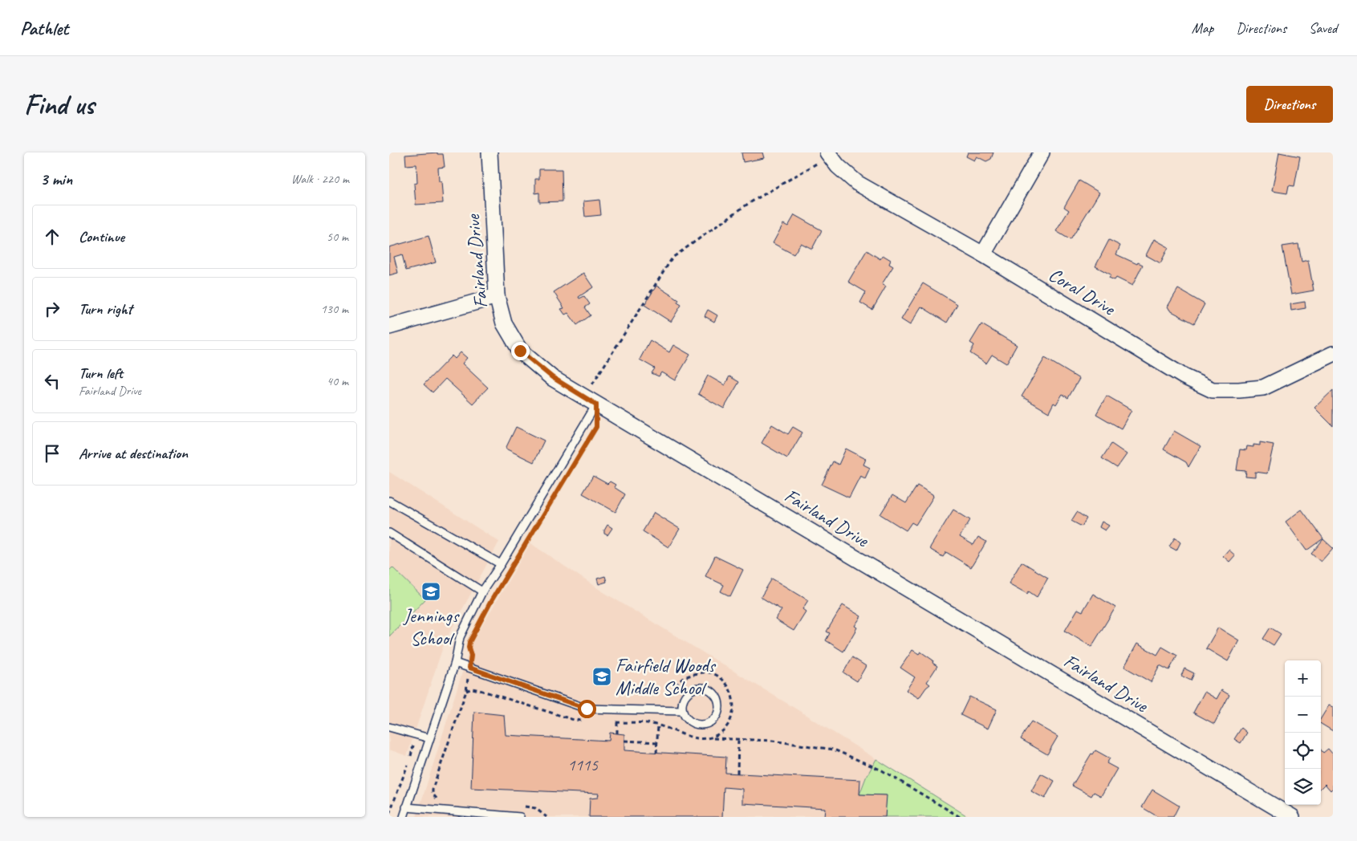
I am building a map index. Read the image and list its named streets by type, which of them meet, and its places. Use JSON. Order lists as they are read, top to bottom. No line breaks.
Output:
{"streets":{"street":["Fairland Drive","Coral Drive"]},"places":{"school or university":["Jennings School","Fairfield Woods Middle School"]},"house_numbers":["1115"],"page":{"header":"Pathlet","nav":["Map","Directions","Saved"],"buttons":"Directions","title":"Find us","heading":["3 min","Walk · 220 m"],"list":[["Continue","50 m"],["Turn right","130 m"],["Turn left","Fairland Drive","40 m"],"Arrive at destination"],"map_buttons":["+","−"]}}
